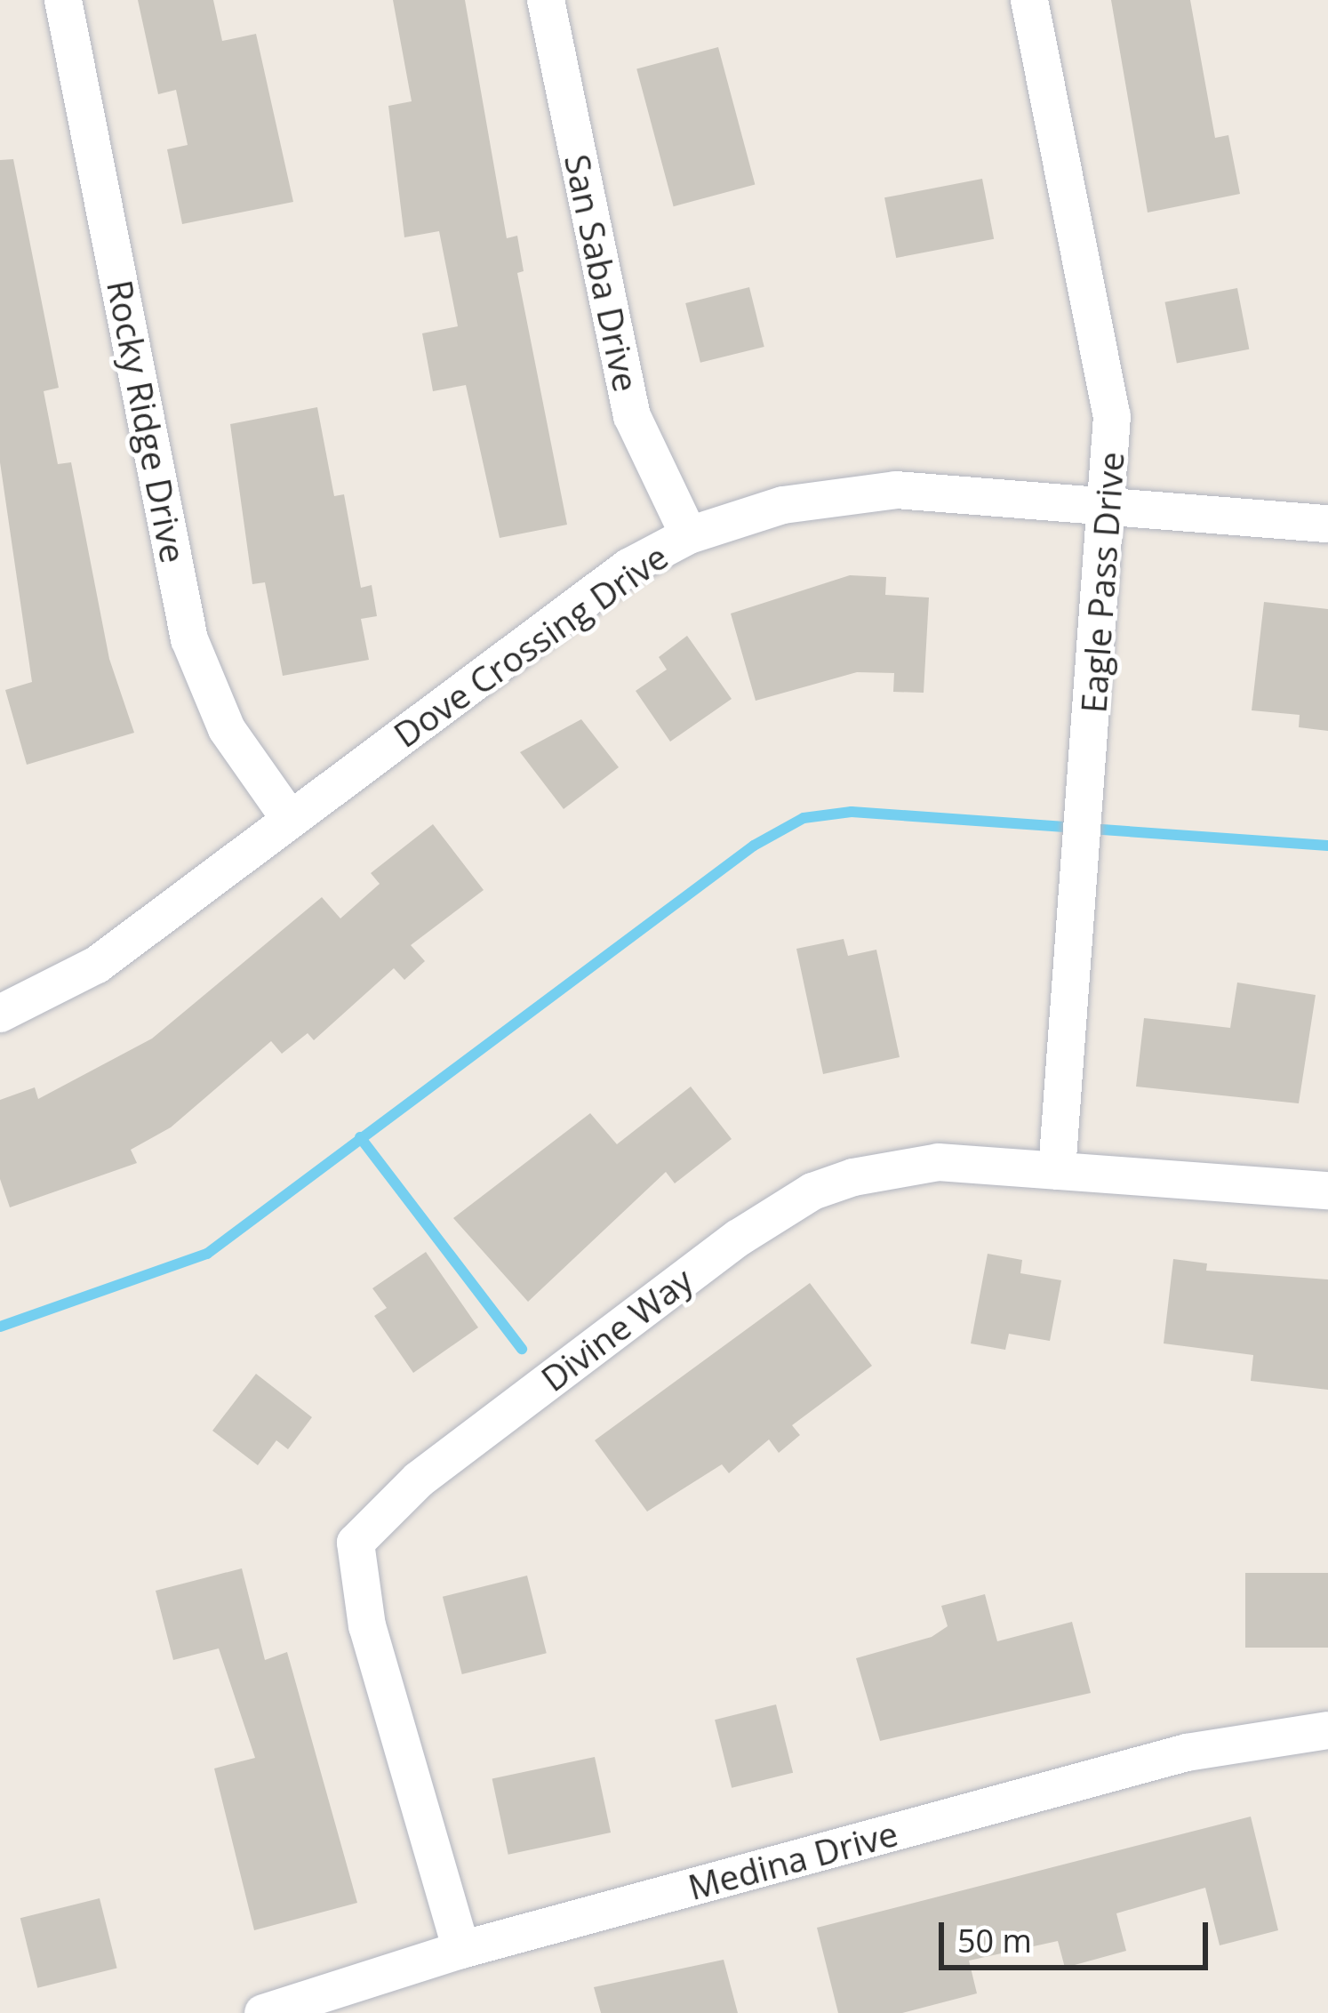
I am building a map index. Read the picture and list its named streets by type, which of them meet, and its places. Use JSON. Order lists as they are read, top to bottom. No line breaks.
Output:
{"streets":{"street":["San Saba Drive","Rocky Ridge Drive","Eagle Pass Drive","Dove Crossing Drive","Divine Way","Medina Drive"]},"crossings":[["San Saba Drive","Dove Crossing Drive"],["Rocky Ridge Drive","Dove Crossing Drive"],["Eagle Pass Drive","Dove Crossing Drive"],["Eagle Pass Drive","Divine Way"],["Divine Way","Medina Drive"]],"scale_bar":"50 m"}
